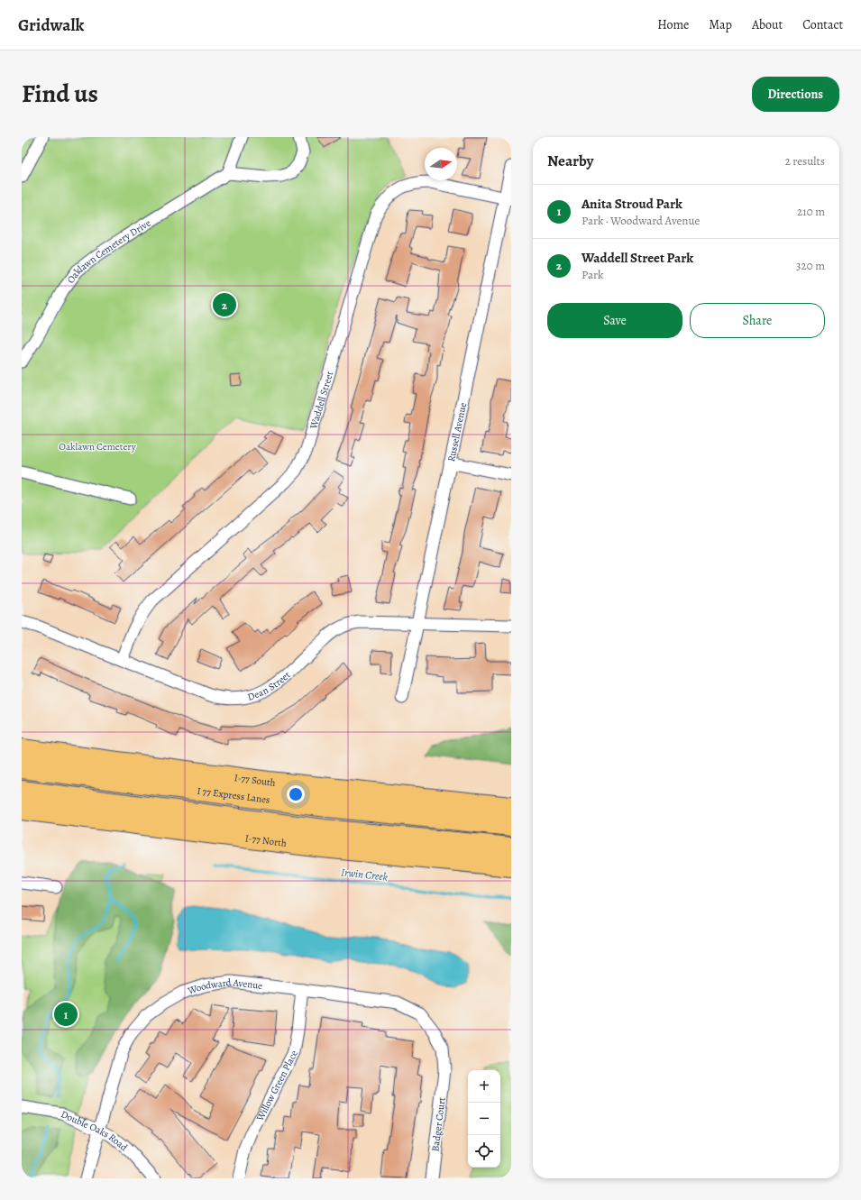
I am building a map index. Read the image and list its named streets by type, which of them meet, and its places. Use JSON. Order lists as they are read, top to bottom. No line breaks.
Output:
{"streets":{"highway":["I-77 South","I 77 Express Lanes","I-77 North"],"street":["Oaklawn Cemetery Drive","Waddell Street","Russell Avenue","Dean Street","Woodward Avenue","Willow Green Place","Badger Court","Double Oaks Road"]},"crossings":[["Waddell Street","Russell Avenue"],["Waddell Street","Dean Street"],["Russell Avenue","Dean Street"],["Woodward Avenue","Willow Green Place"],["Woodward Avenue","Badger Court"],["Woodward Avenue","Double Oaks Road"]],"water":["Irwin Creek"],"parks":["Oaklawn Cemetery"],"north":"right","page":{"header":"Gridwalk","nav":["Home","Map","About","Contact"],"title":"Find us","buttons":["Directions",["Save","Share"]],"heading":["Nearby","2 results"],"list":[{"mark":"1","name":"Anita Stroud Park","note":"Park · Woodward Avenue","value":"210 m"},{"mark":"2","name":"Waddell Street Park","note":"Park","value":"320 m"}],"pins":["2","1"],"map_buttons":["+","−"]}}
